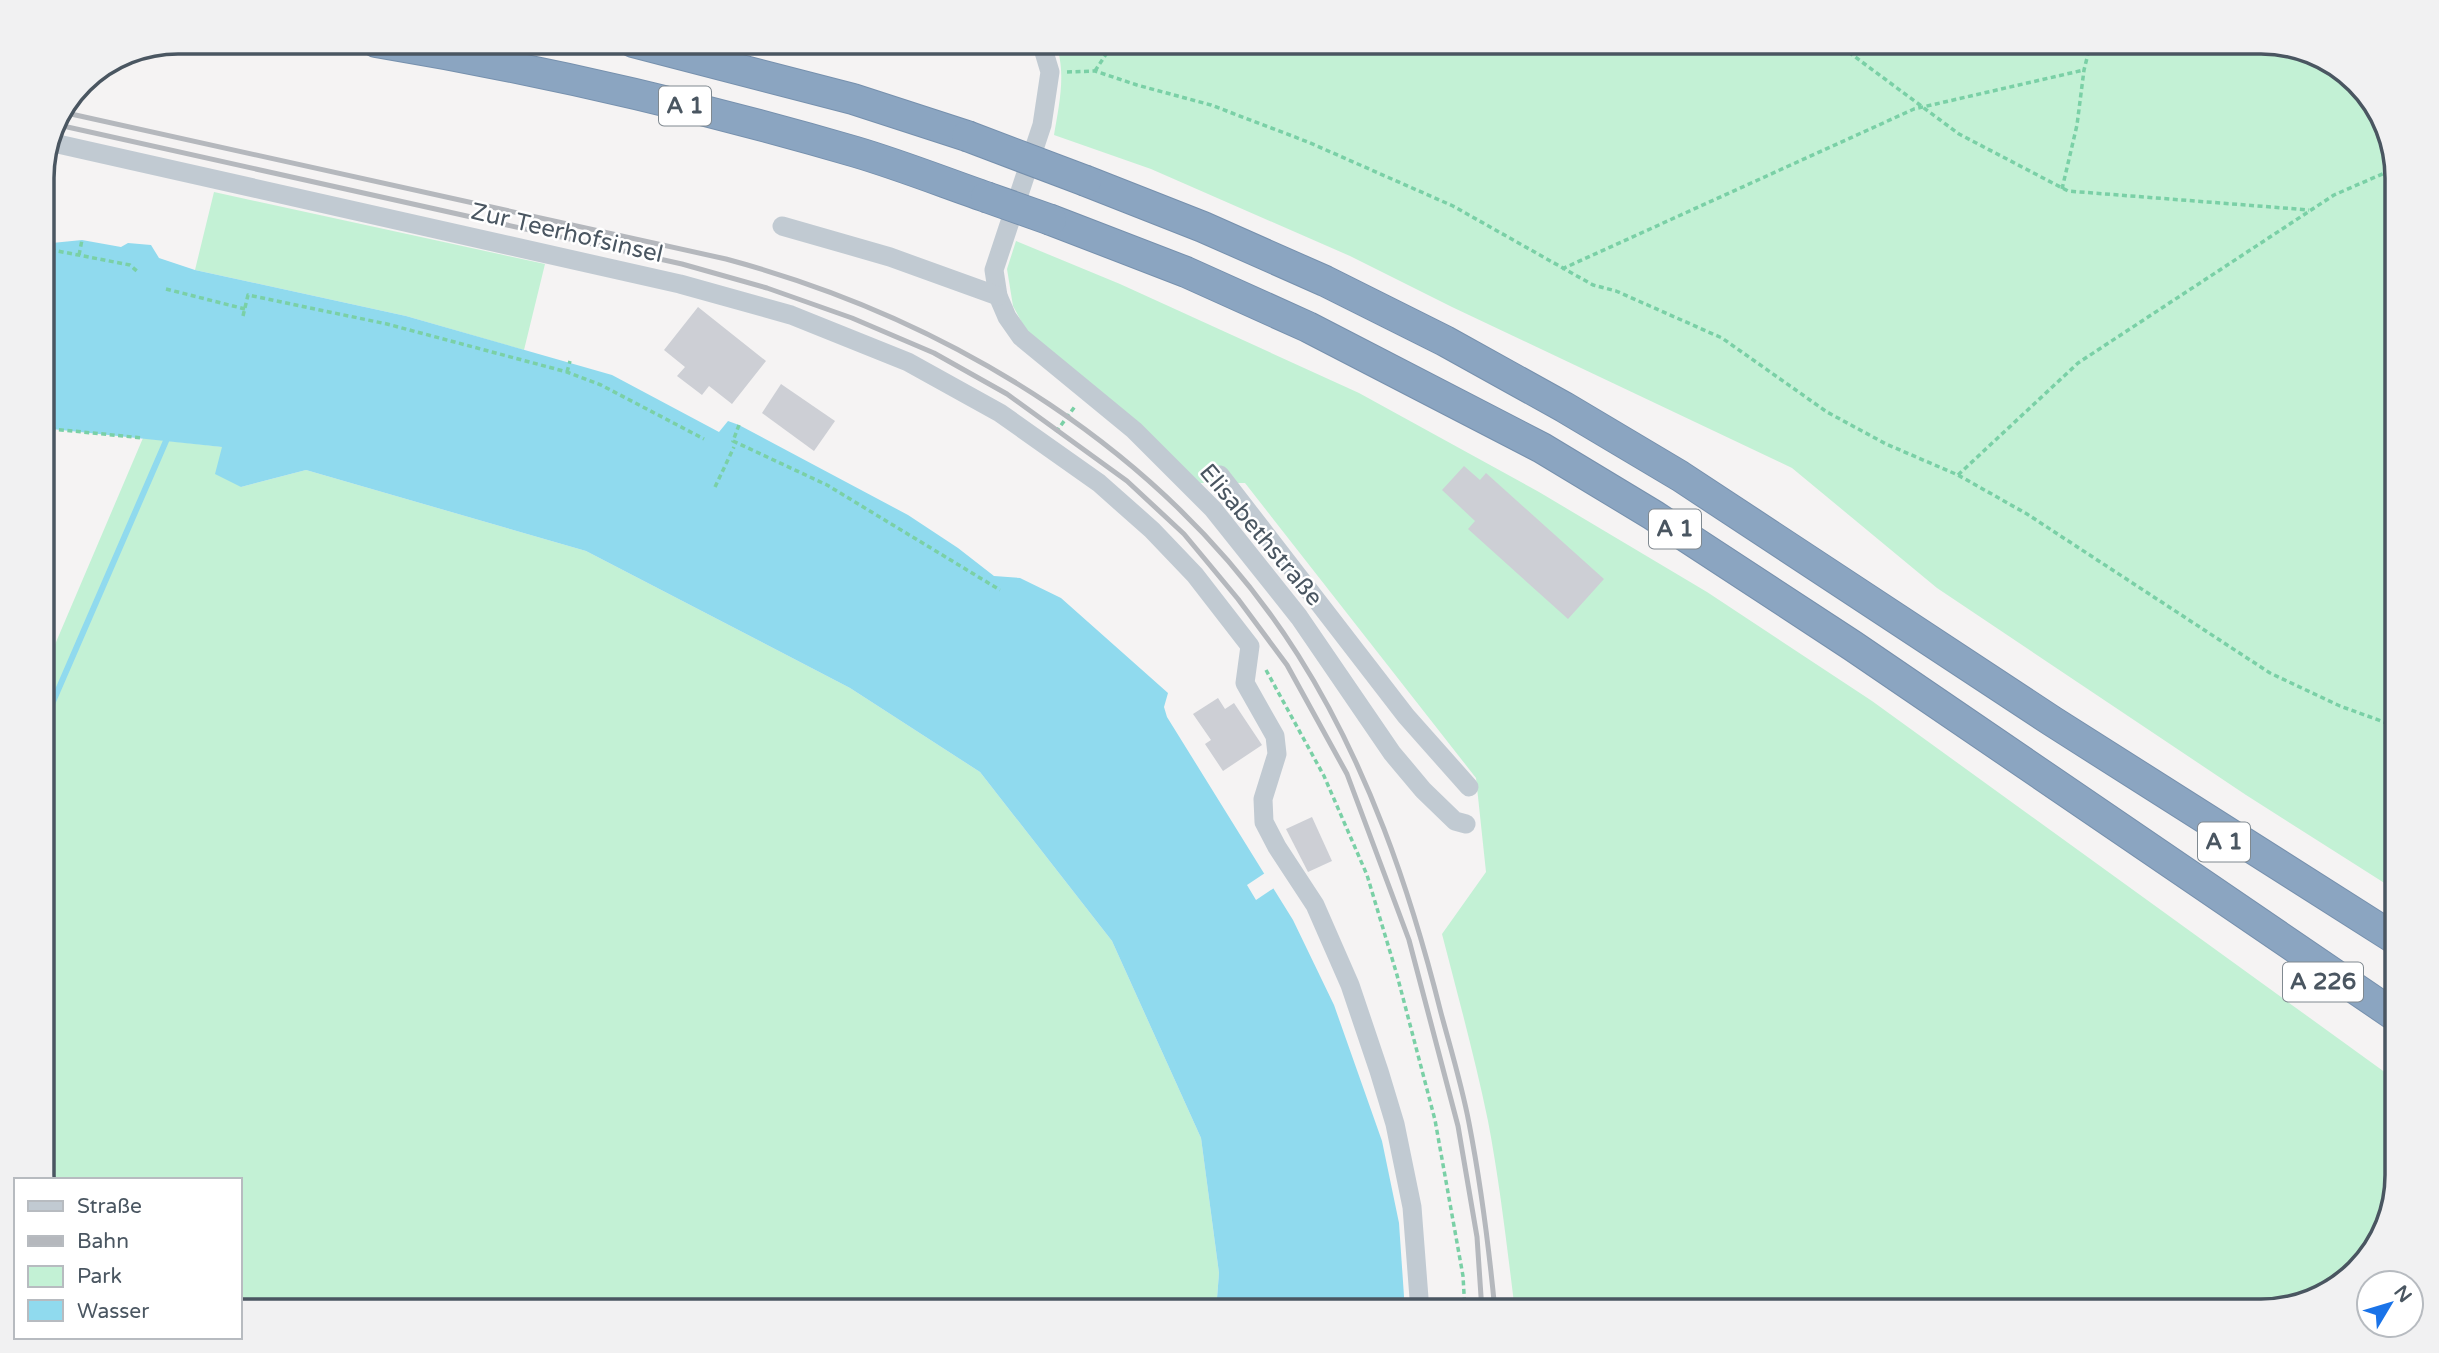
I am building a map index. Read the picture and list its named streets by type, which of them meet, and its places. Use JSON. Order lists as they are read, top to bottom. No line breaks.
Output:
{"streets":{"highway":["A 1","A 226"],"street":["Zur Teerhofsinsel","Elisabethstraße"]},"crossings":[["A 1","A 226"]],"legend":["Straße","Bahn","Park","Wasser"],"north":"top right"}
